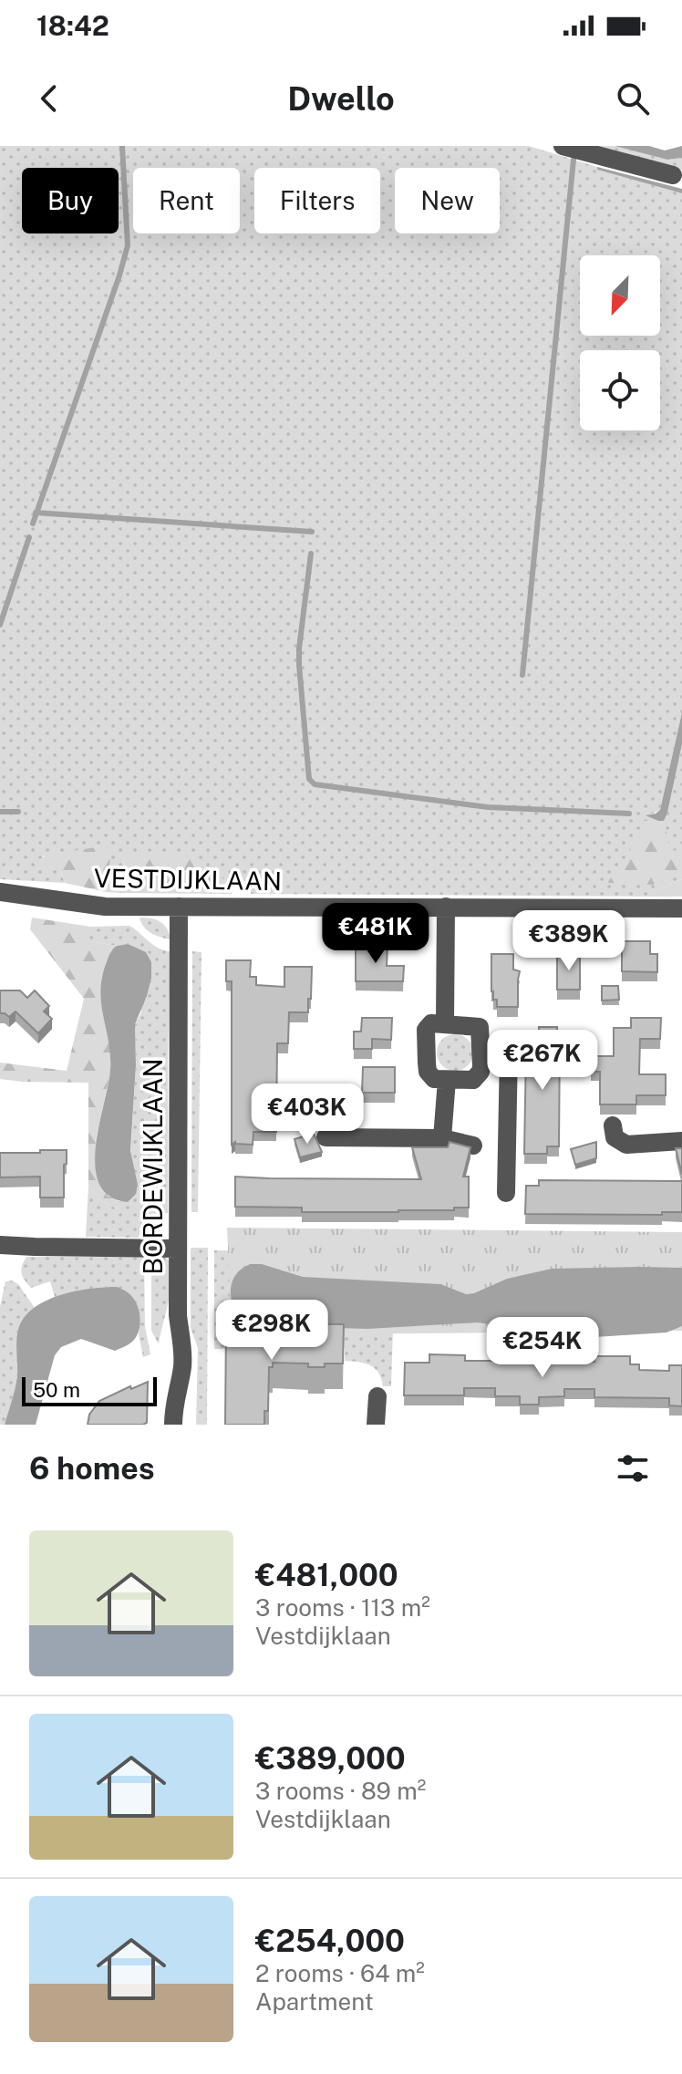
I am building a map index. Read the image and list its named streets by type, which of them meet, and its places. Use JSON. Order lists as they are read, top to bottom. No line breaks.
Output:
{"streets":{"street":["VESTDIJKLAAN","BORDEWIJKLAAN"]},"crossings":[["VESTDIJKLAAN","BORDEWIJKLAAN"]],"scale_bar":"50 m","north":"bottom left","page":{"status":"18:42","header":"Dwello","chip":["Buy","Rent","Filters","New"],"price":["€481K","€389K","€267K","€403K","€298K","€254K"],"scale":"50 m","heading":"6 homes","list":[{"name":"€481,000","note":"3 rooms · 113 m² · Vestdijklaan"},{"name":"€389,000","note":"3 rooms · 89 m² · Vestdijklaan"},{"name":"€254,000","note":"2 rooms · 64 m² · Apartment"}]}}
